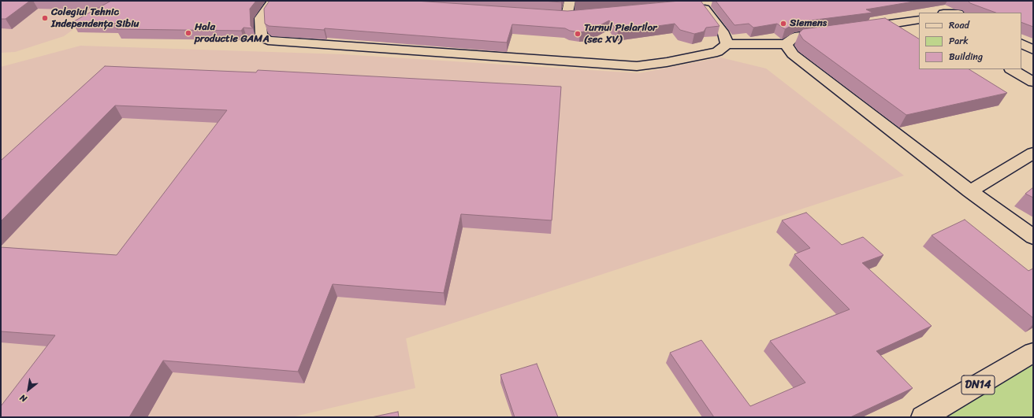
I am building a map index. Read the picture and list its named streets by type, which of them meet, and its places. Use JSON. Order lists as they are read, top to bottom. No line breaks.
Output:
{"streets":{"main road":["DN14"]},"places":["Colegiul Tehnic Independența Sibiu","Siemens","Hala productie GAMA","Turnul Pielarilor (sec XV)"],"legend":["Road","Park","Building"],"north":"bottom left"}
